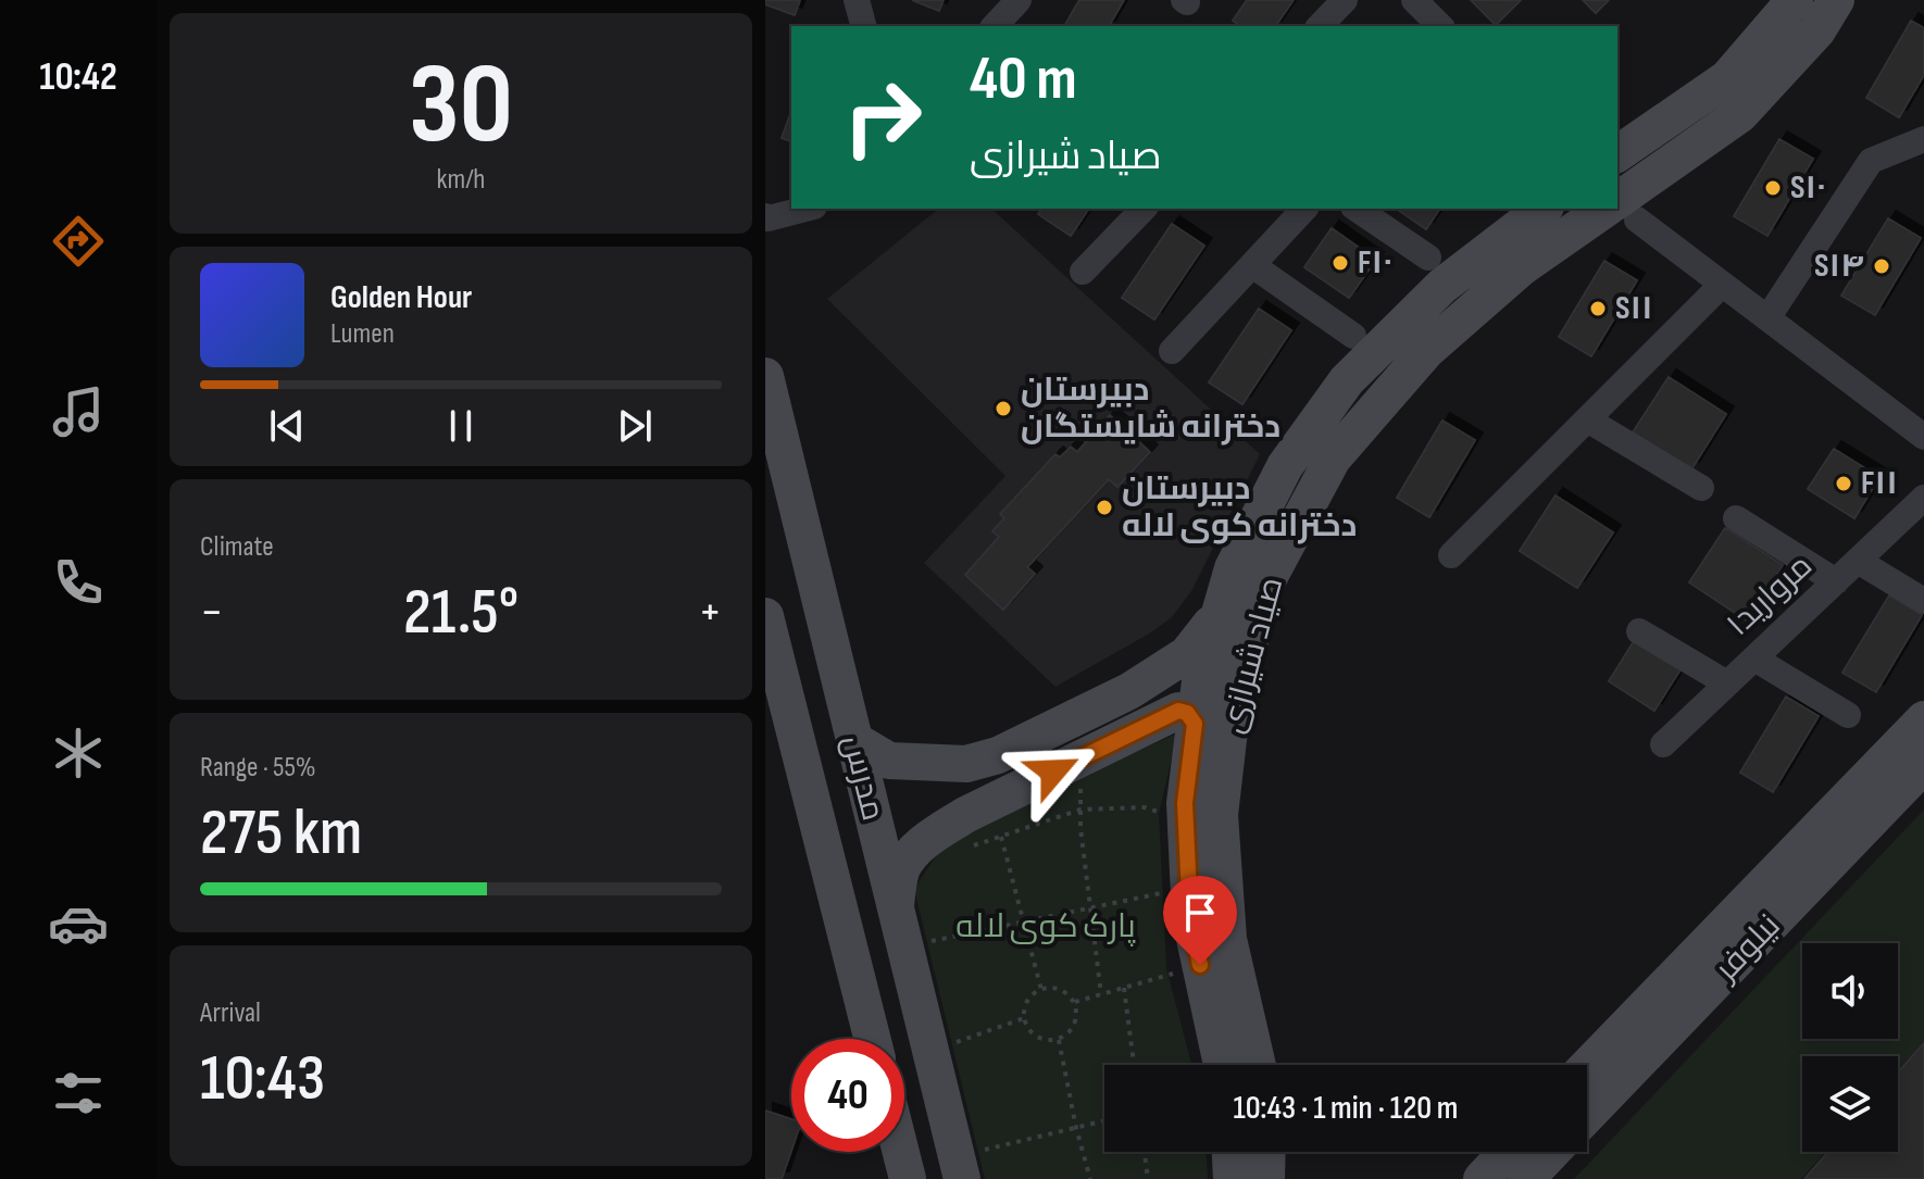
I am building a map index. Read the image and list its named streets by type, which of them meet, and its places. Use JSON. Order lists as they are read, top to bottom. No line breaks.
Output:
{"streets":{"street":["مروارید۱","صیاد شیرازی","مدرس","نیلوفر"]},"parks":["پارک کوی لاله"],"places":["S۱۰","F۱۰","S۱۴","S۱۱","دبیرستان دخترانه شایستگان","F۱۱","دبیرستان دخترانه کوی لاله"],"page":{"tabs":"10:42","tile":[["30","km/h"],"Climate",["Range · 55%","275 km"],["Arrival","10:43"]],"turn":["40 m","صیاد شیرازی"],"song":["Golden Hour","Lumen"],"heat":["−","21.5°","+"],"limit":"40","trip":"10:43 · 1 min · 120 m"}}
